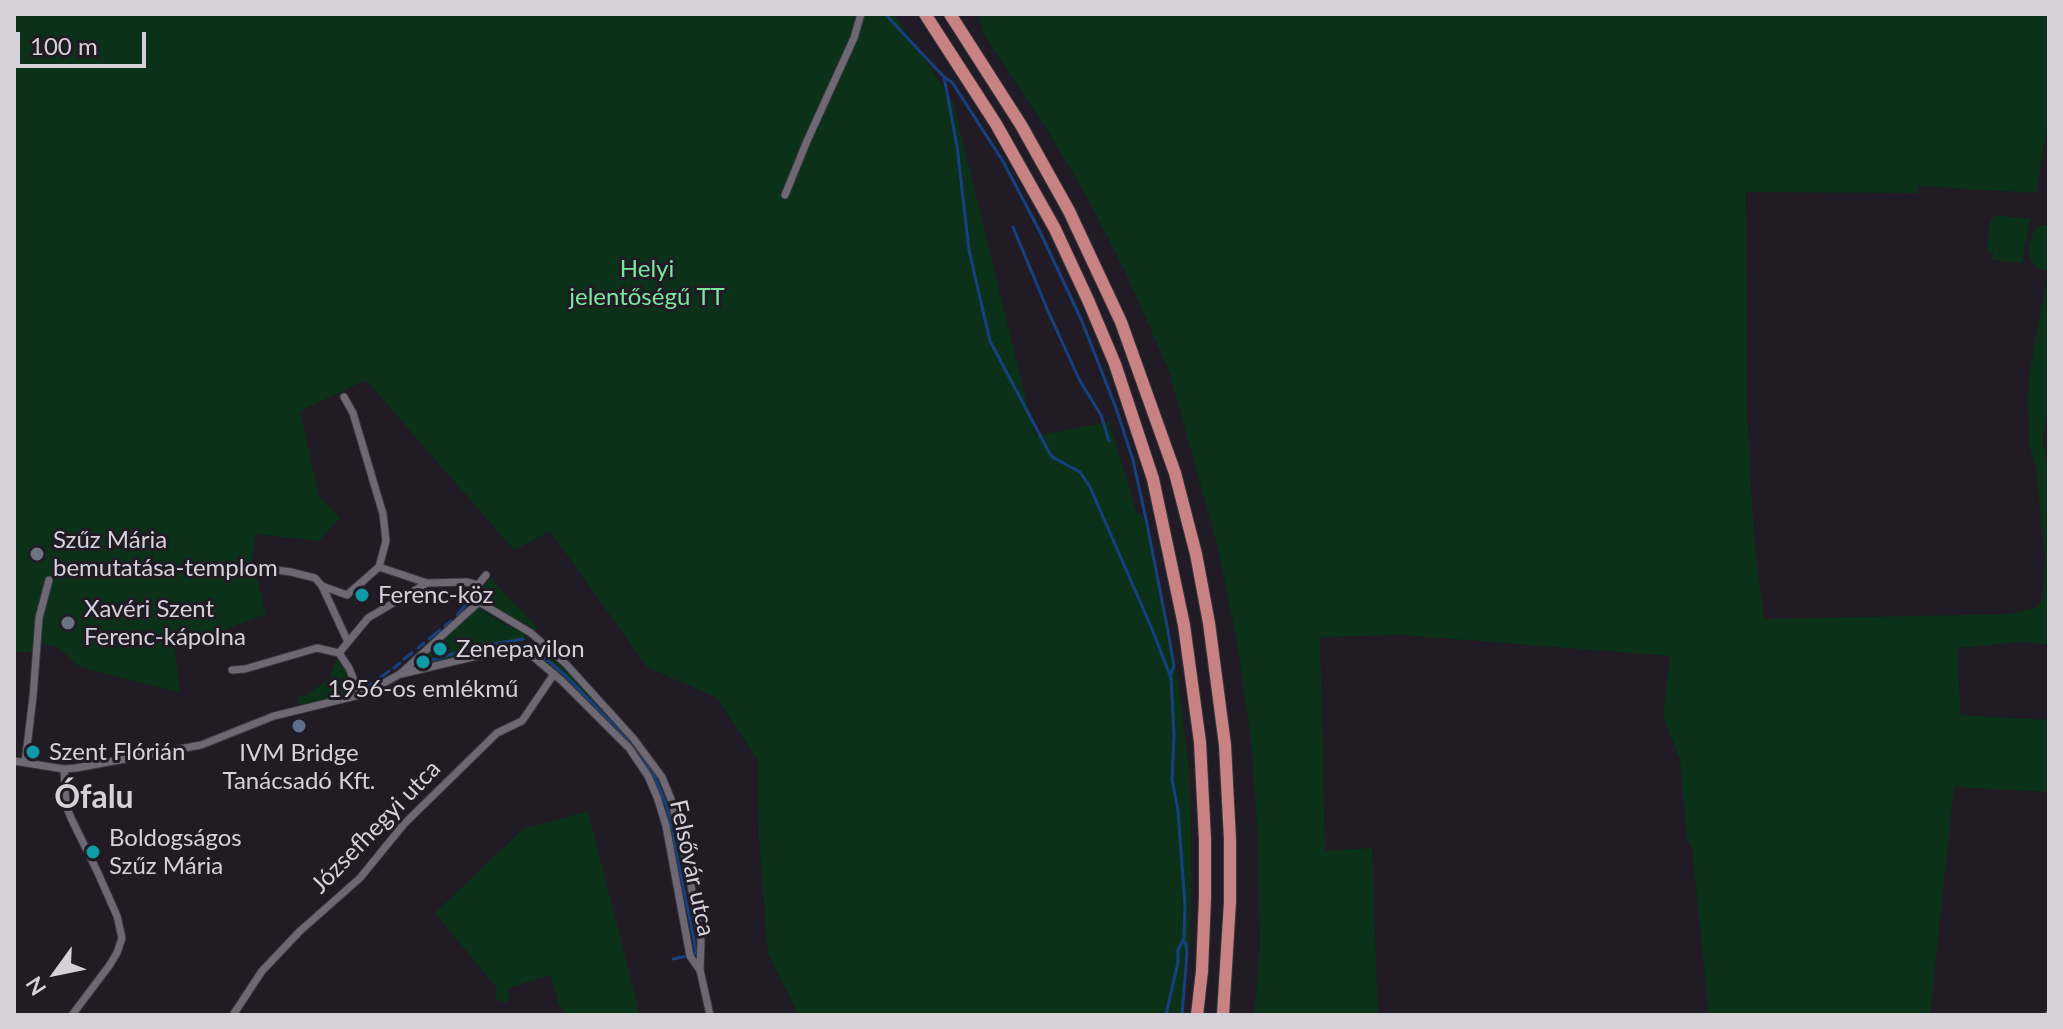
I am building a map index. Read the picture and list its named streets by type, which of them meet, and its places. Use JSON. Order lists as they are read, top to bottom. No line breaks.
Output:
{"streets":{"street":["Józsefhegyi utca","Felsővár utca"]},"crossings":[["Józsefhegyi utca","Felsővár utca"]],"districts":["Ófalu"],"parks":["Helyi jelentőségű TT"],"places":["Szűz Mária bemutatása-templom","Ferenc-köz","Xavéri Szent Ferenc-kápolna","Zenepavilon","1956-os emlékmű","IVM Bridge Tanácsadó Kft.","Szent Flórián","Boldogságos Szűz Mária"],"scale_bar":"100 m","north":"bottom left"}
